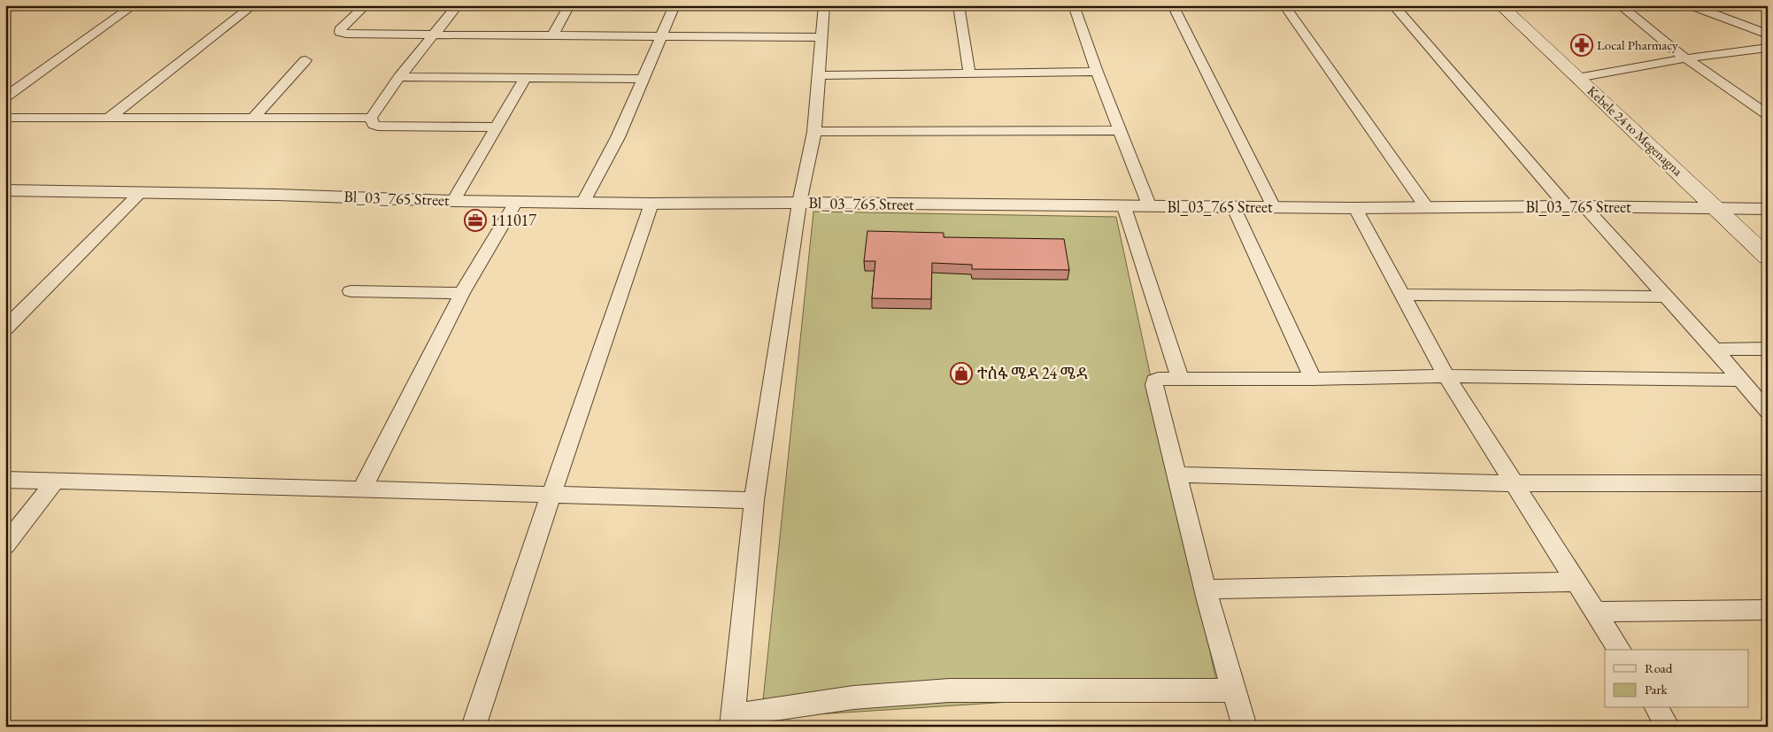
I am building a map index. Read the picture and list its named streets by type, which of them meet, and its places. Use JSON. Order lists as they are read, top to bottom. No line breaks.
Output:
{"streets":{"main road":["Kebele 24 to Megenagna"],"street":["Bl_03_765 Street"]},"crossings":[["Kebele 24 to Megenagna","Bl_03_765 Street"]],"places":{"pharmacy":["Local Pharmacy"],"office":["111017"],"shop":["ተስፋ ሜዳ 24 ሜዳ"]},"legend":["Road","Park"]}
